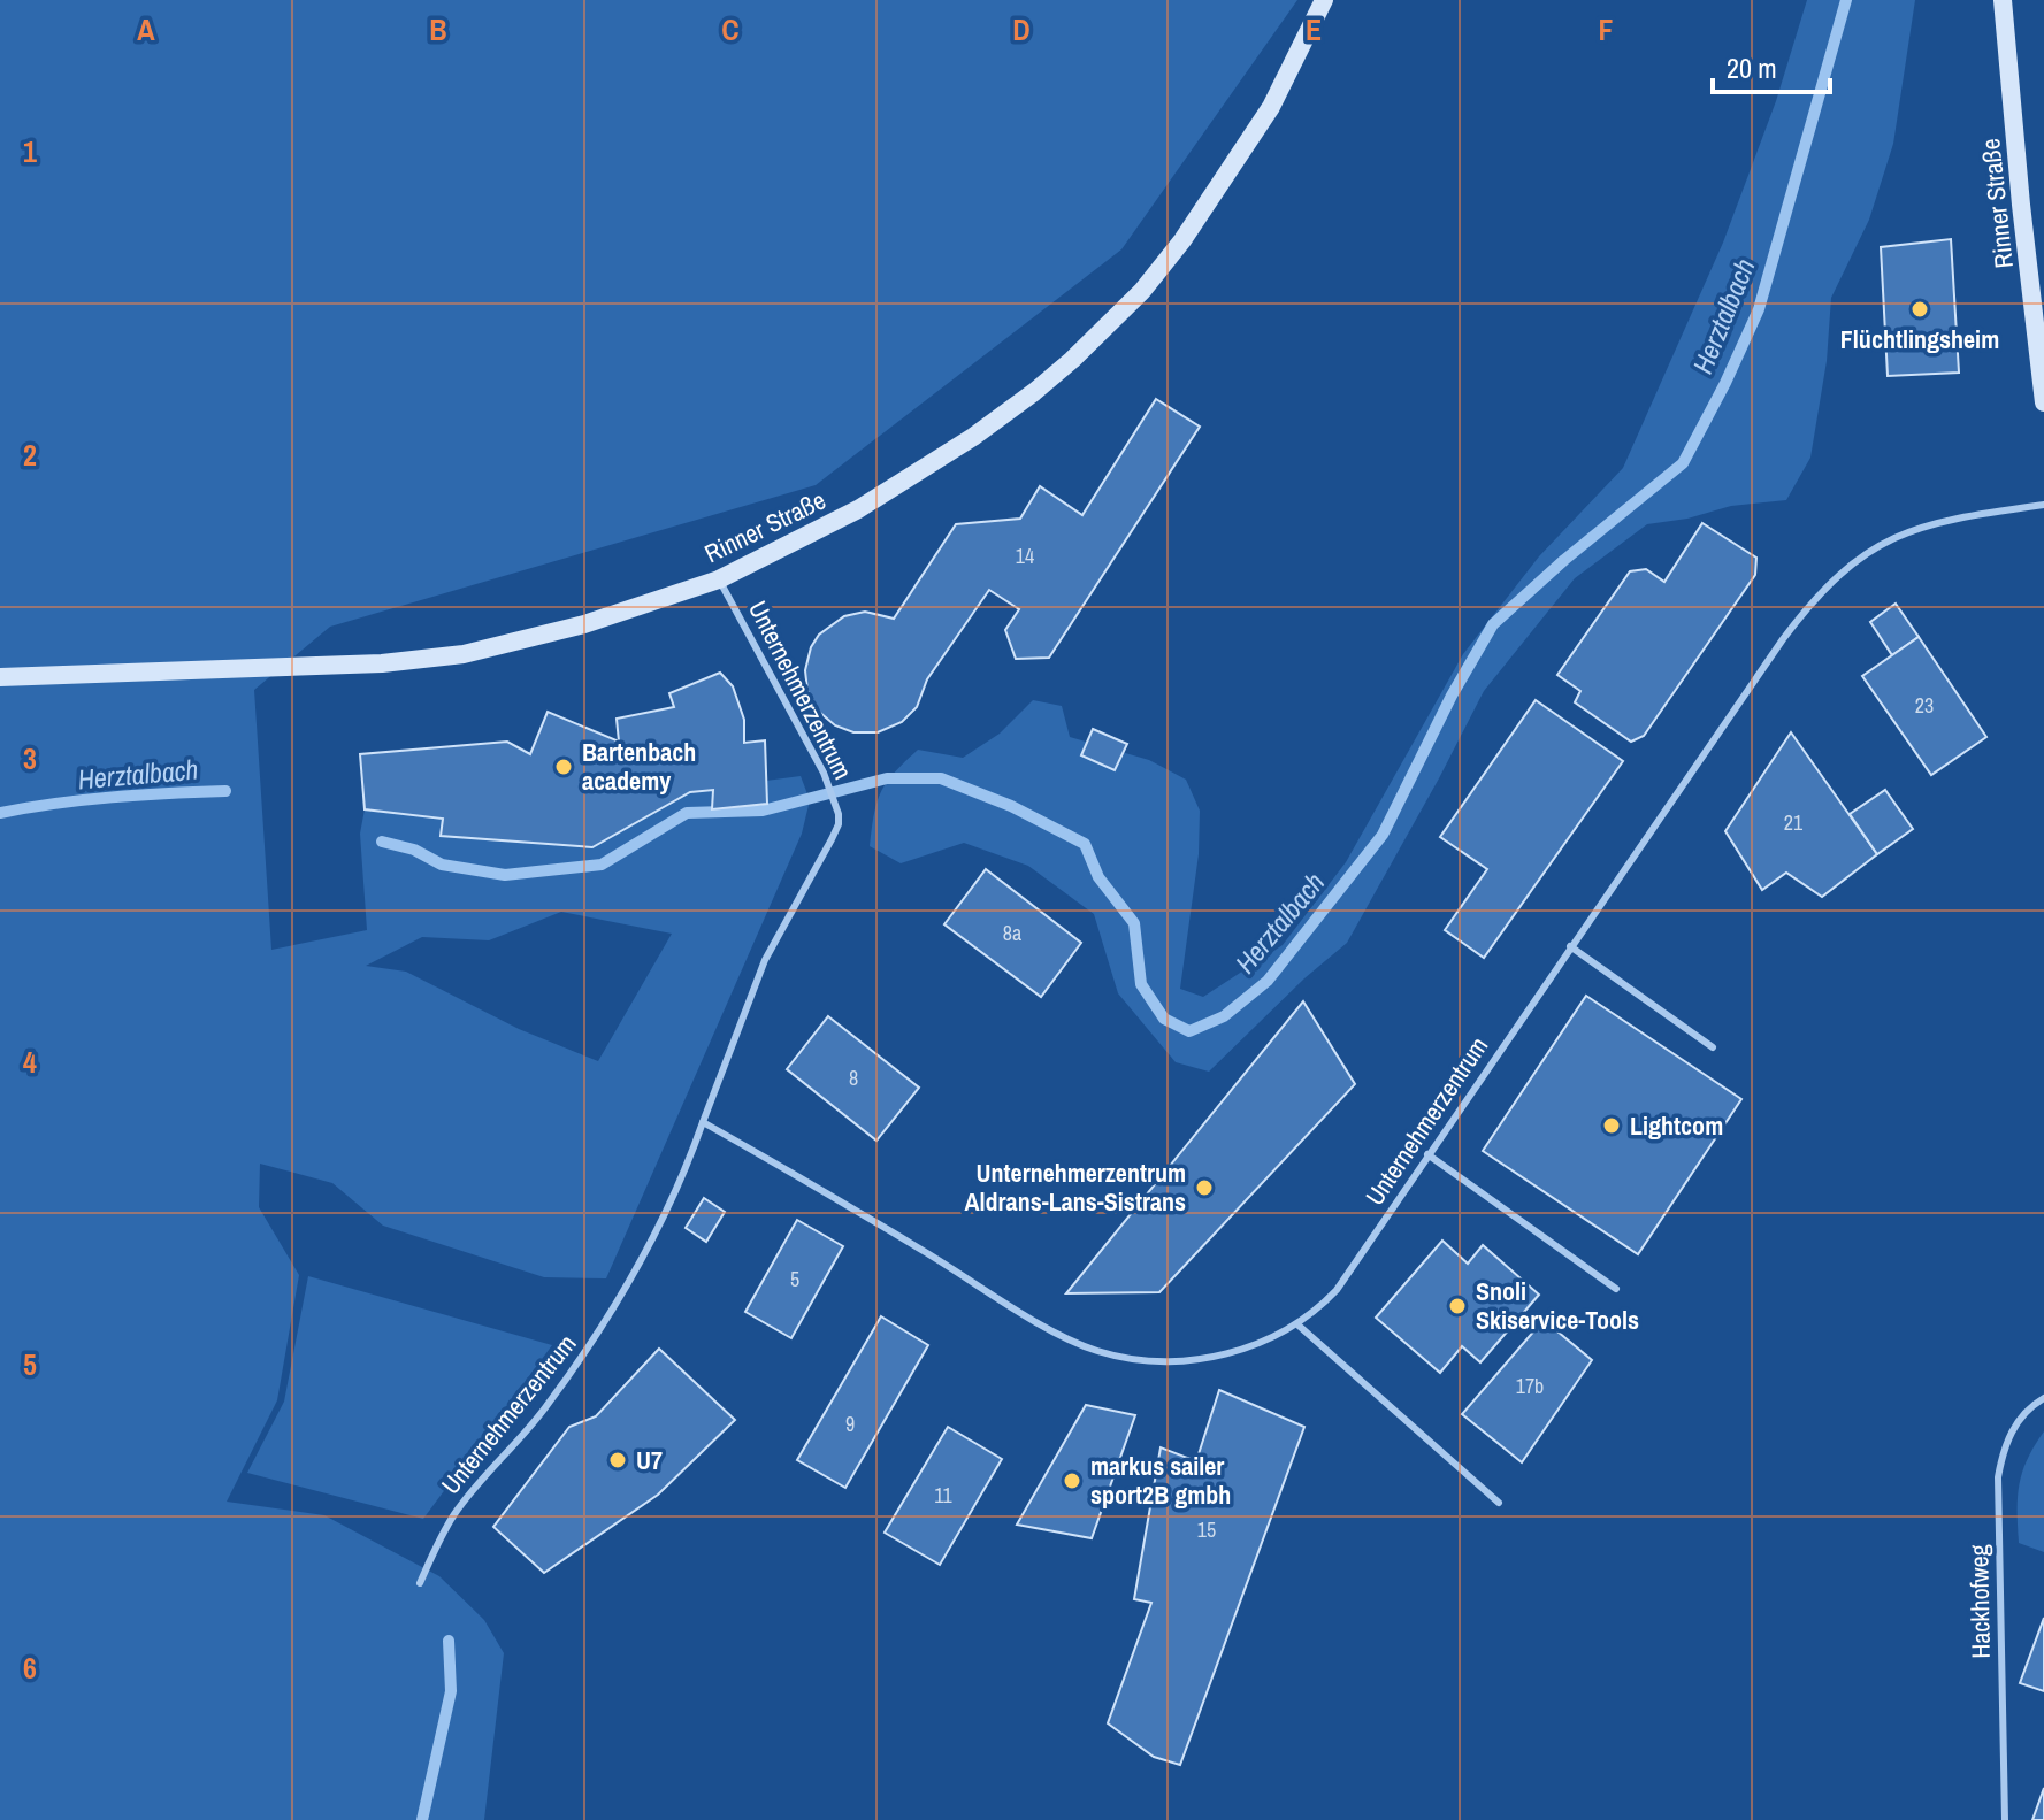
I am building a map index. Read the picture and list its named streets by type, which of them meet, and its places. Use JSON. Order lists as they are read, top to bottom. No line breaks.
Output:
{"streets":{"main road":["Rinner Straße"],"lane":["Unternehmerzentrum","Hackhofweg"]},"crossings":[["Rinner Straße","Unternehmerzentrum"]],"water":["Herztalbach"],"places":["Flüchtlingsheim","Bartenbach academy","Lightcom","Unternehmerzentrum Aldrans-Lans-Sistrans","Snoli Skiservice-Tools","U7","markus sailer sport2B gmbh"],"house_numbers":["14","23","21","8a","8","5","17b","9","11","15"],"scale_bar":"20 m","grid":{"columns":["A","B","C","D","E","F"],"rows":["1","2","3","4","5","6"]}}
